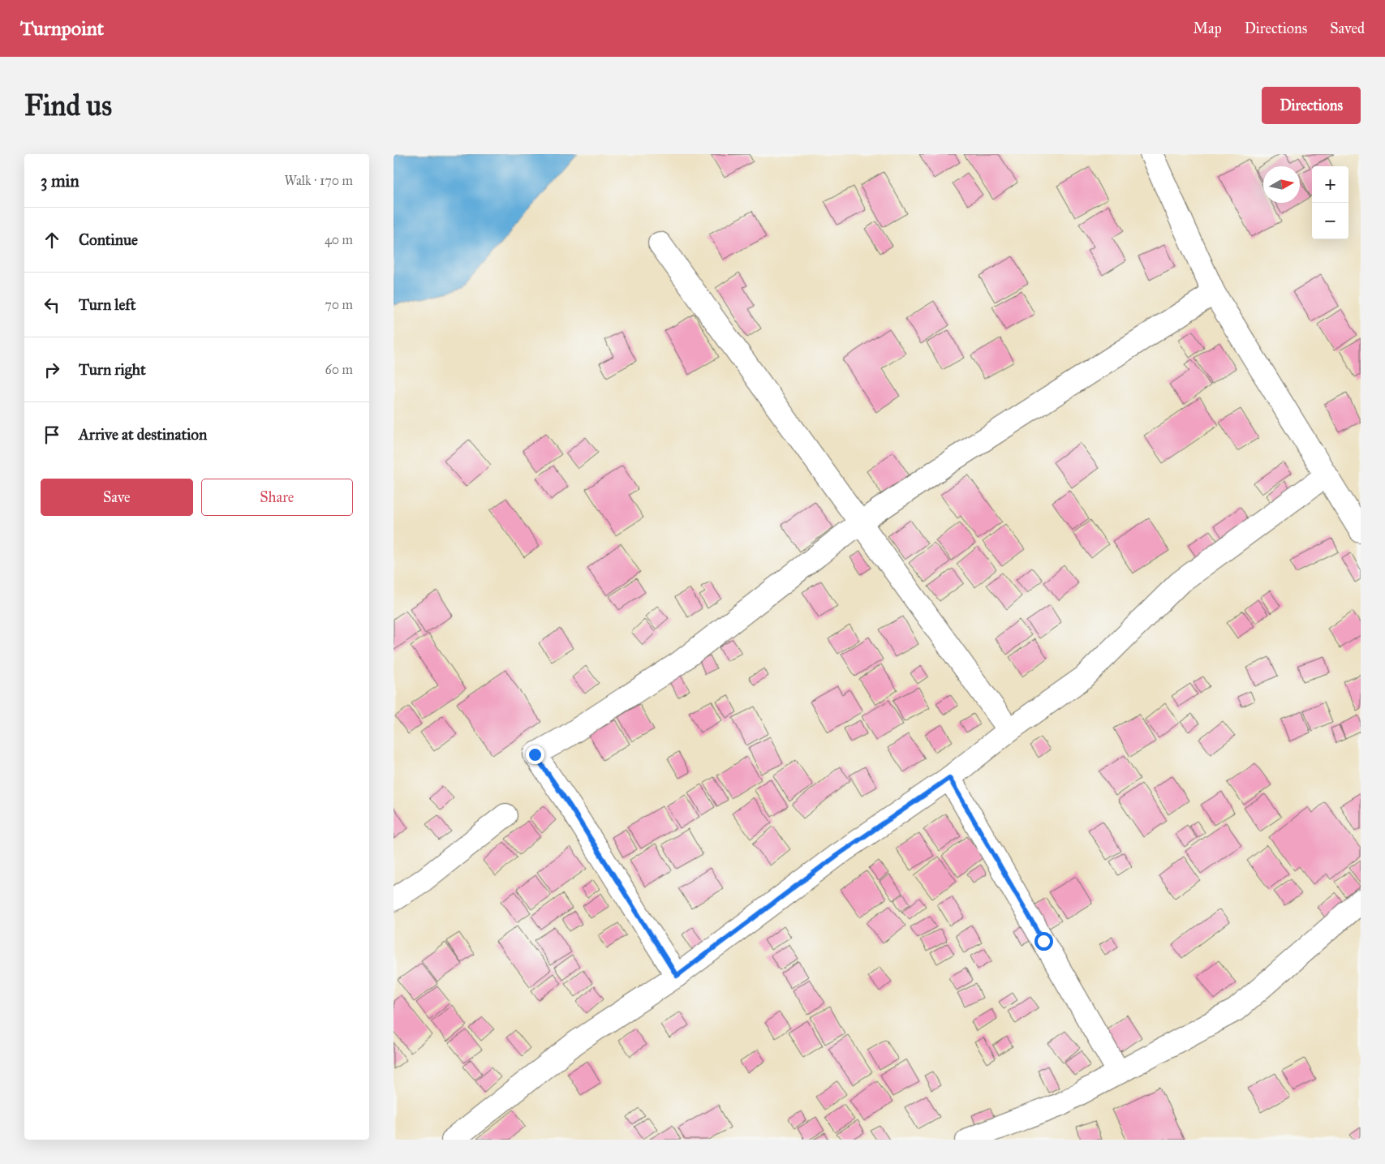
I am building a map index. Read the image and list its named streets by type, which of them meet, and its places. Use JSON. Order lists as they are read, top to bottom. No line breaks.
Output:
{"north":"right","page":{"header":"Turnpoint","nav":["Map","Directions","Saved"],"buttons":["Directions",["Save","Share"]],"title":"Find us","heading":["3 min","Walk · 170 m"],"map_buttons":["+","−"],"list":[["Continue","40 m"],["Turn left","70 m"],["Turn right","60 m"],"Arrive at destination"]}}
